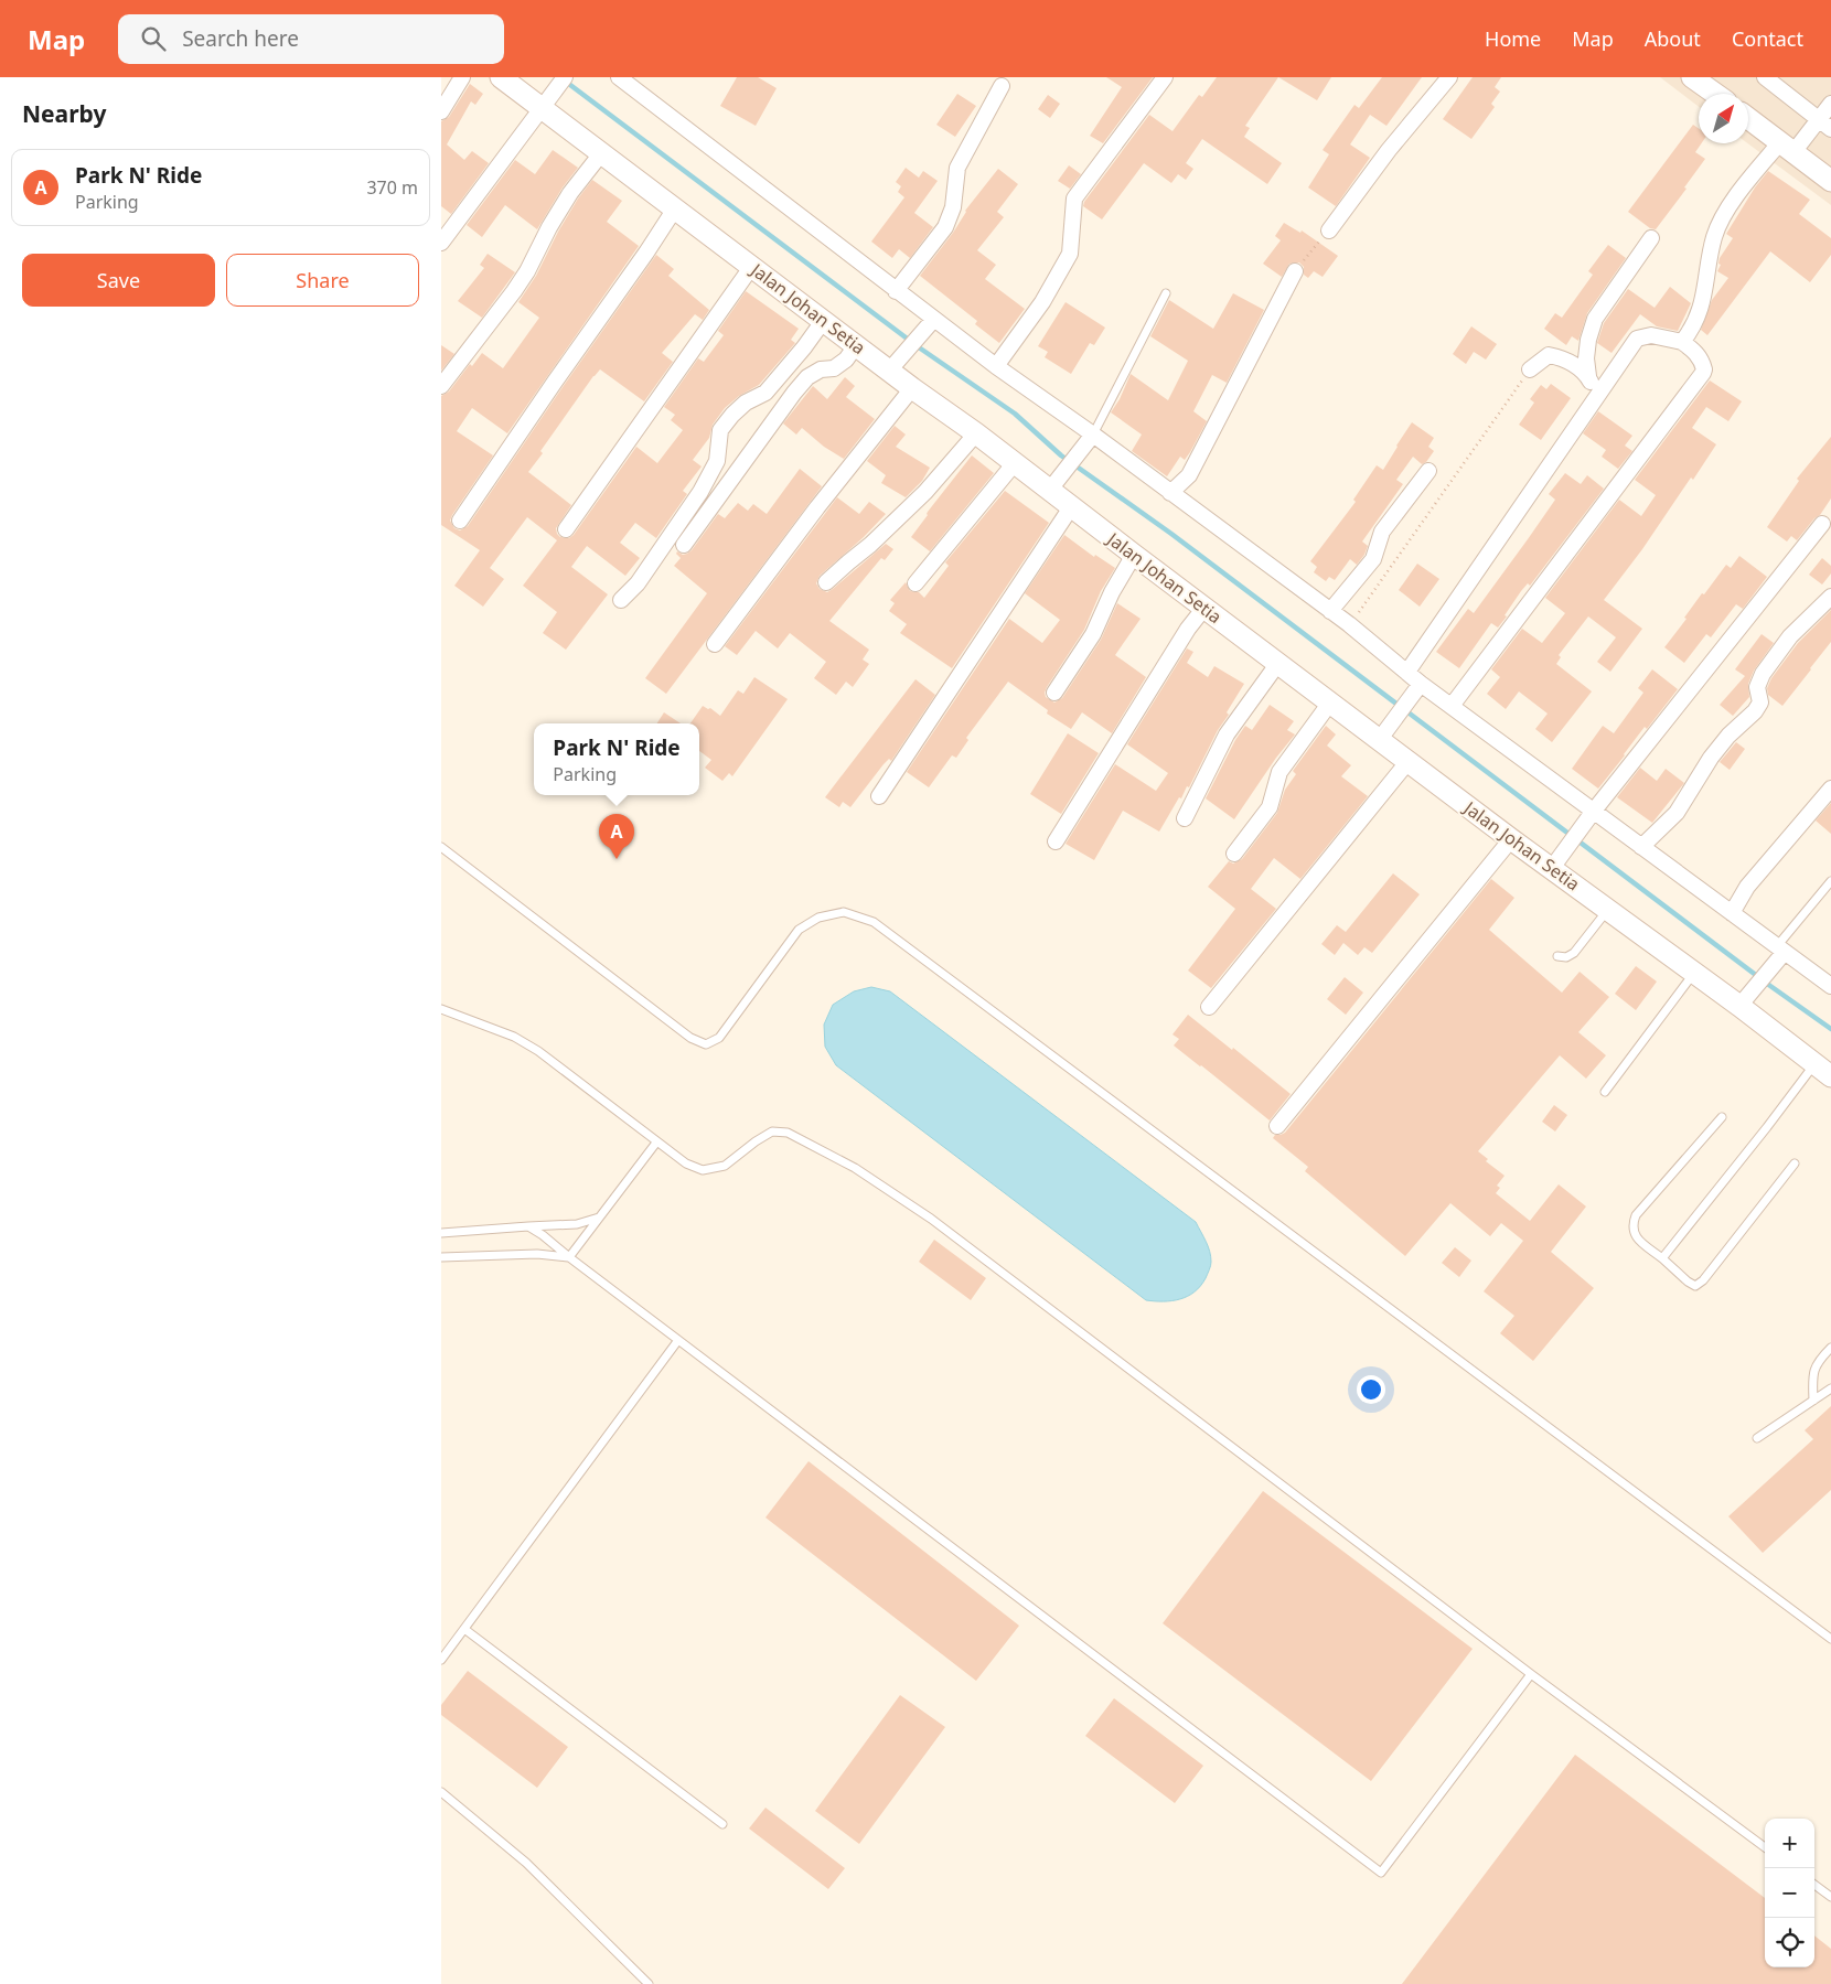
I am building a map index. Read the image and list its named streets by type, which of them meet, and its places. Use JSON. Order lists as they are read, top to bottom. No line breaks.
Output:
{"streets":{"main road":["Jalan Johan Setia"]},"north":"top right","page":{"header":"Map","search":"Search here","nav":["Home","Map","About","Contact"],"heading":"Nearby","list":[{"mark":"A","name":"Park N' Ride","note":"Parking","value":"370 m"}],"buttons":["Save","Share"],"popup":["Park N' Ride","Parking"],"pins":"A","map_buttons":["+","−"]}}
